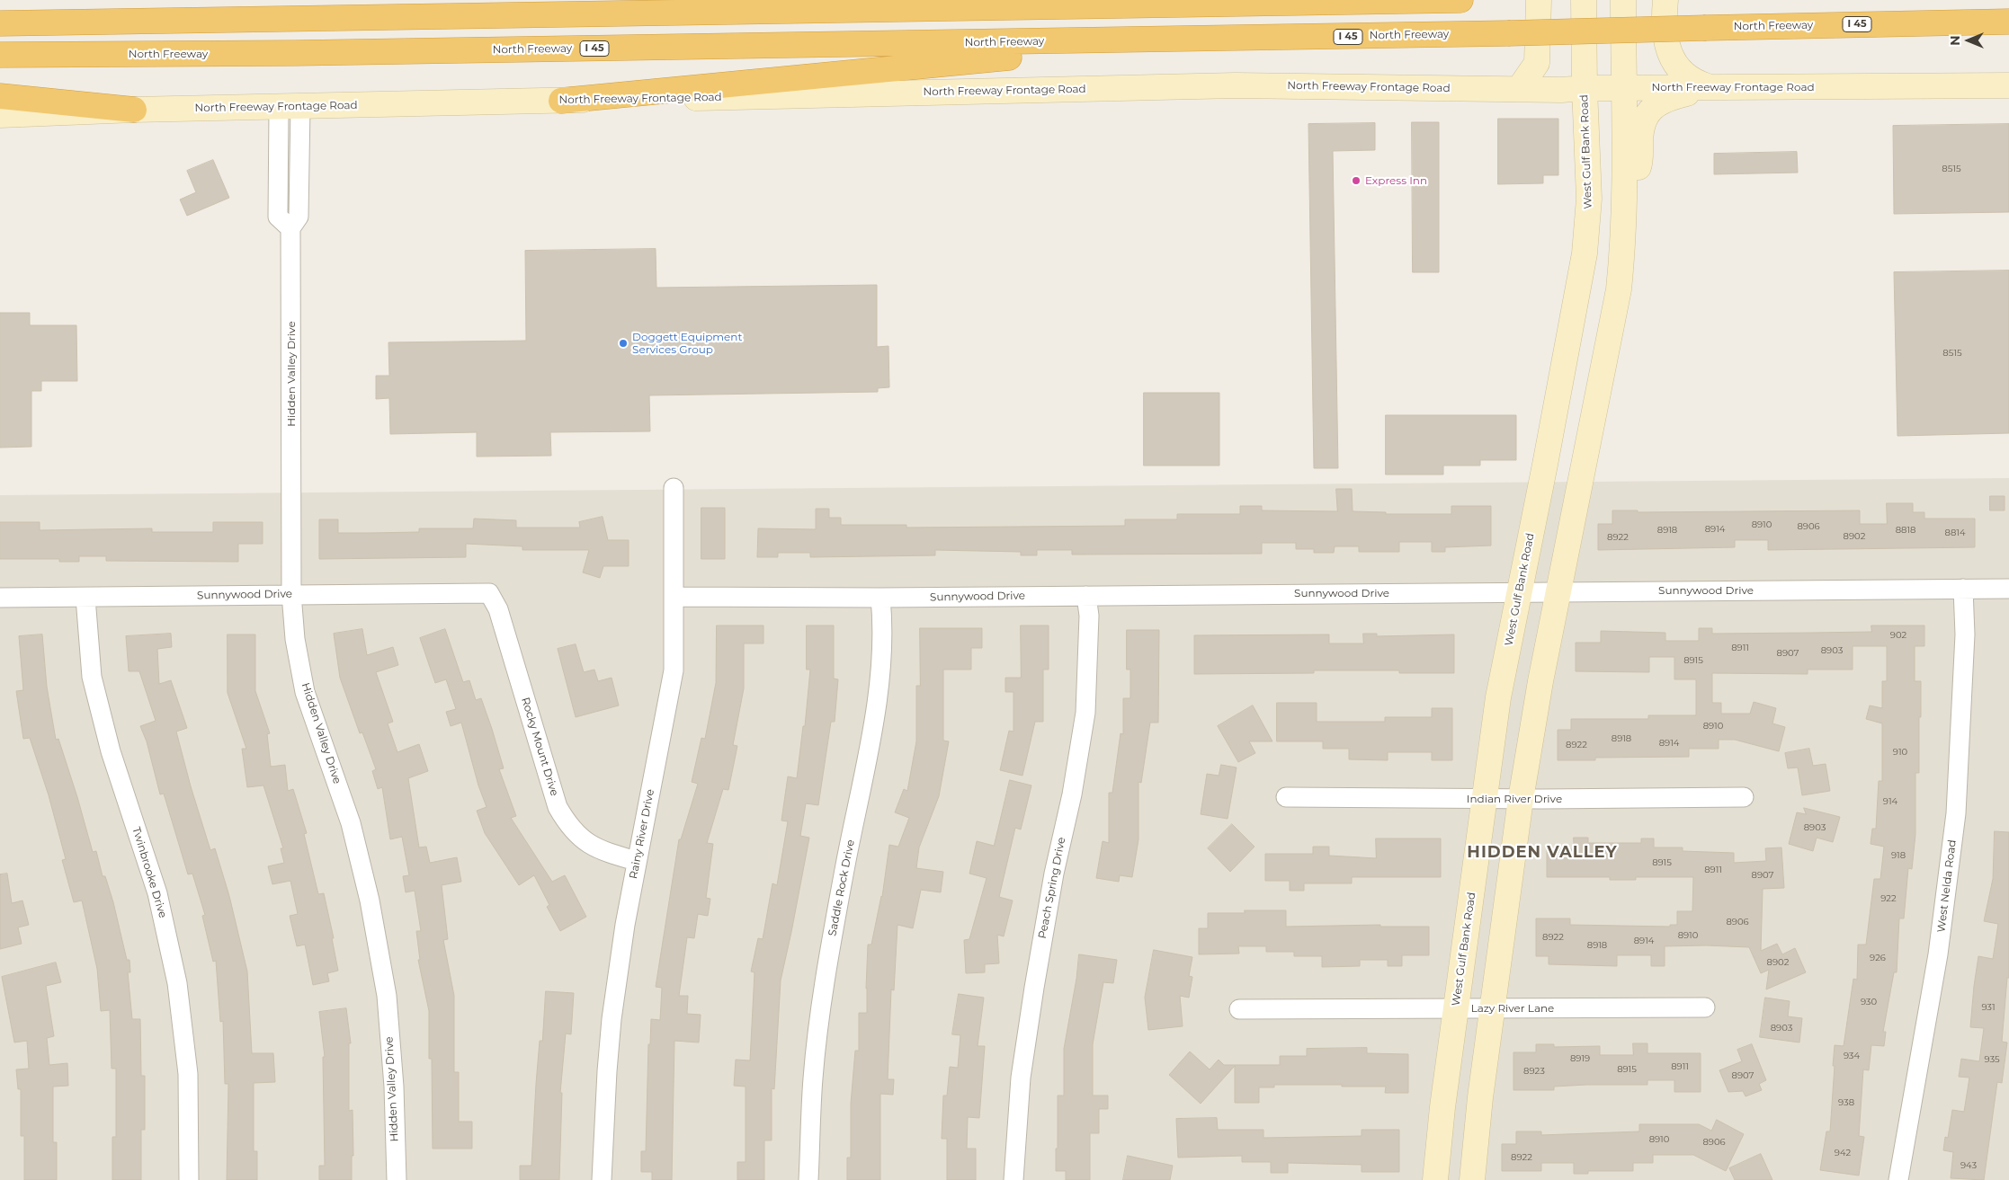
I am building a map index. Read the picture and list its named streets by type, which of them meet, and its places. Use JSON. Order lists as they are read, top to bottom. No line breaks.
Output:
{"streets":{"highway":["I 45","North Freeway"],"main road":["North Freeway Frontage Road","West Gulf Bank Road"],"street":["Hidden Valley Drive","Sunnywood Drive","Rocky Mount Drive","Indian River Drive","Rainy River Drive","Twinbrooke Drive","West Nelda Road","Saddle Rock Drive","Peach Spring Drive","Lazy River Lane"]},"crossings":[["North Freeway Frontage Road","West Gulf Bank Road"],["North Freeway Frontage Road","Hidden Valley Drive"],["West Gulf Bank Road","Sunnywood Drive"],["West Gulf Bank Road","Indian River Drive"],["West Gulf Bank Road","Lazy River Lane"],["Hidden Valley Drive","Sunnywood Drive"],["Sunnywood Drive","Rocky Mount Drive"],["Sunnywood Drive","Rainy River Drive"],["Sunnywood Drive","Twinbrooke Drive"],["Sunnywood Drive","West Nelda Road"],["Sunnywood Drive","Saddle Rock Drive"],["Sunnywood Drive","Peach Spring Drive"],["Rocky Mount Drive","Rainy River Drive"]],"districts":["HIDDEN VALLEY"],"places":["Express Inn","Doggett Equipment Services Group"],"house_numbers":["8515","8515","8910","8906","8914","8918","8818","8814","8902","8922","902","8911","8903","8907","8915","8910","8918","8914","8922","910","914","8903","918","8915","8911","8907","922","8906","8910","8922","8914","8918","926","8902","930","931","8903","934","8919","935","8911","8915","8923","8907","938","8910","8906","942","8922","943"],"north":"left"}
